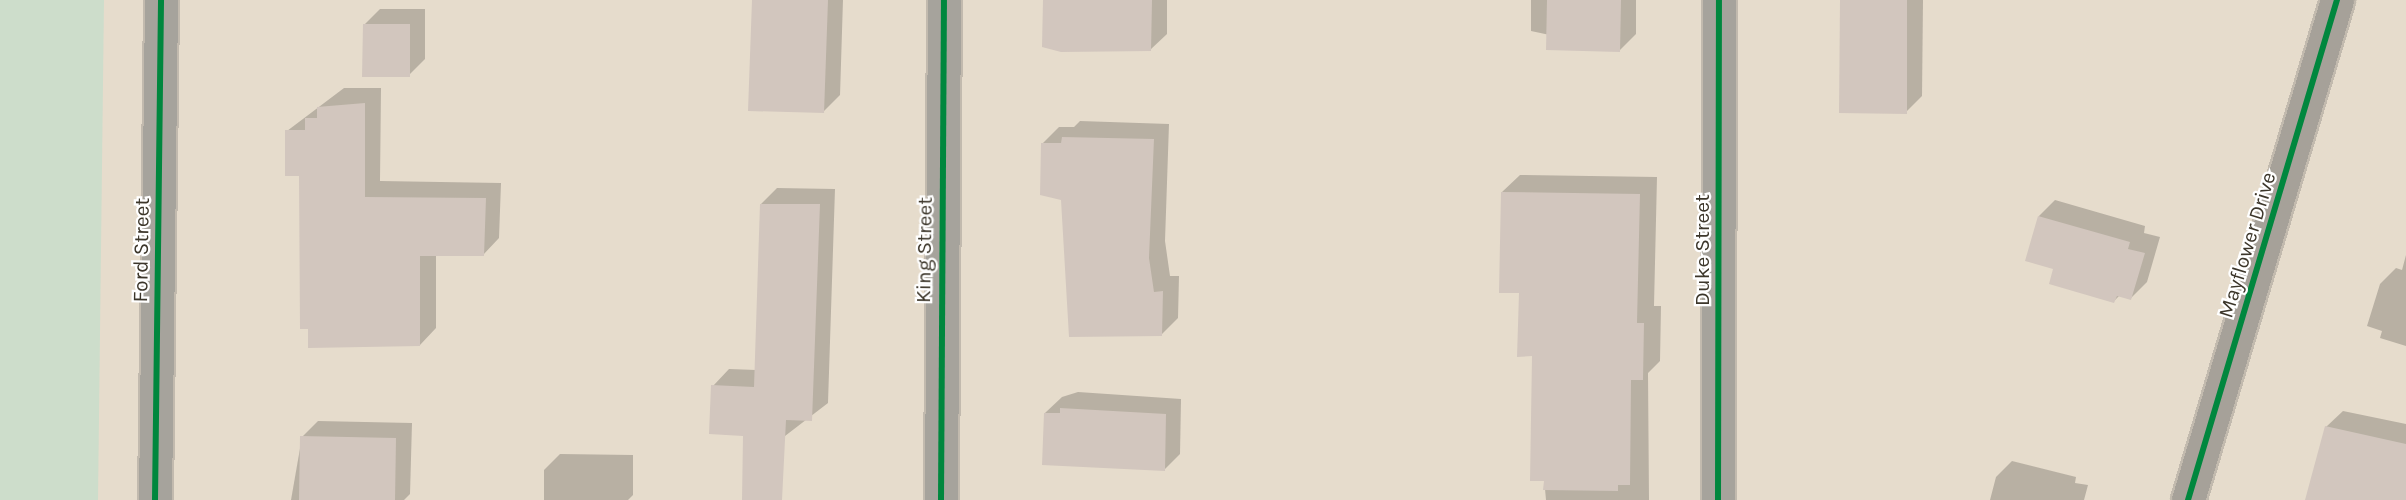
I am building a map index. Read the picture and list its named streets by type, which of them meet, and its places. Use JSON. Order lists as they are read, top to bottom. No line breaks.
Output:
{"streets":{"street":["Mayflower Drive","Ford Street","King Street","Duke Street"]}}
